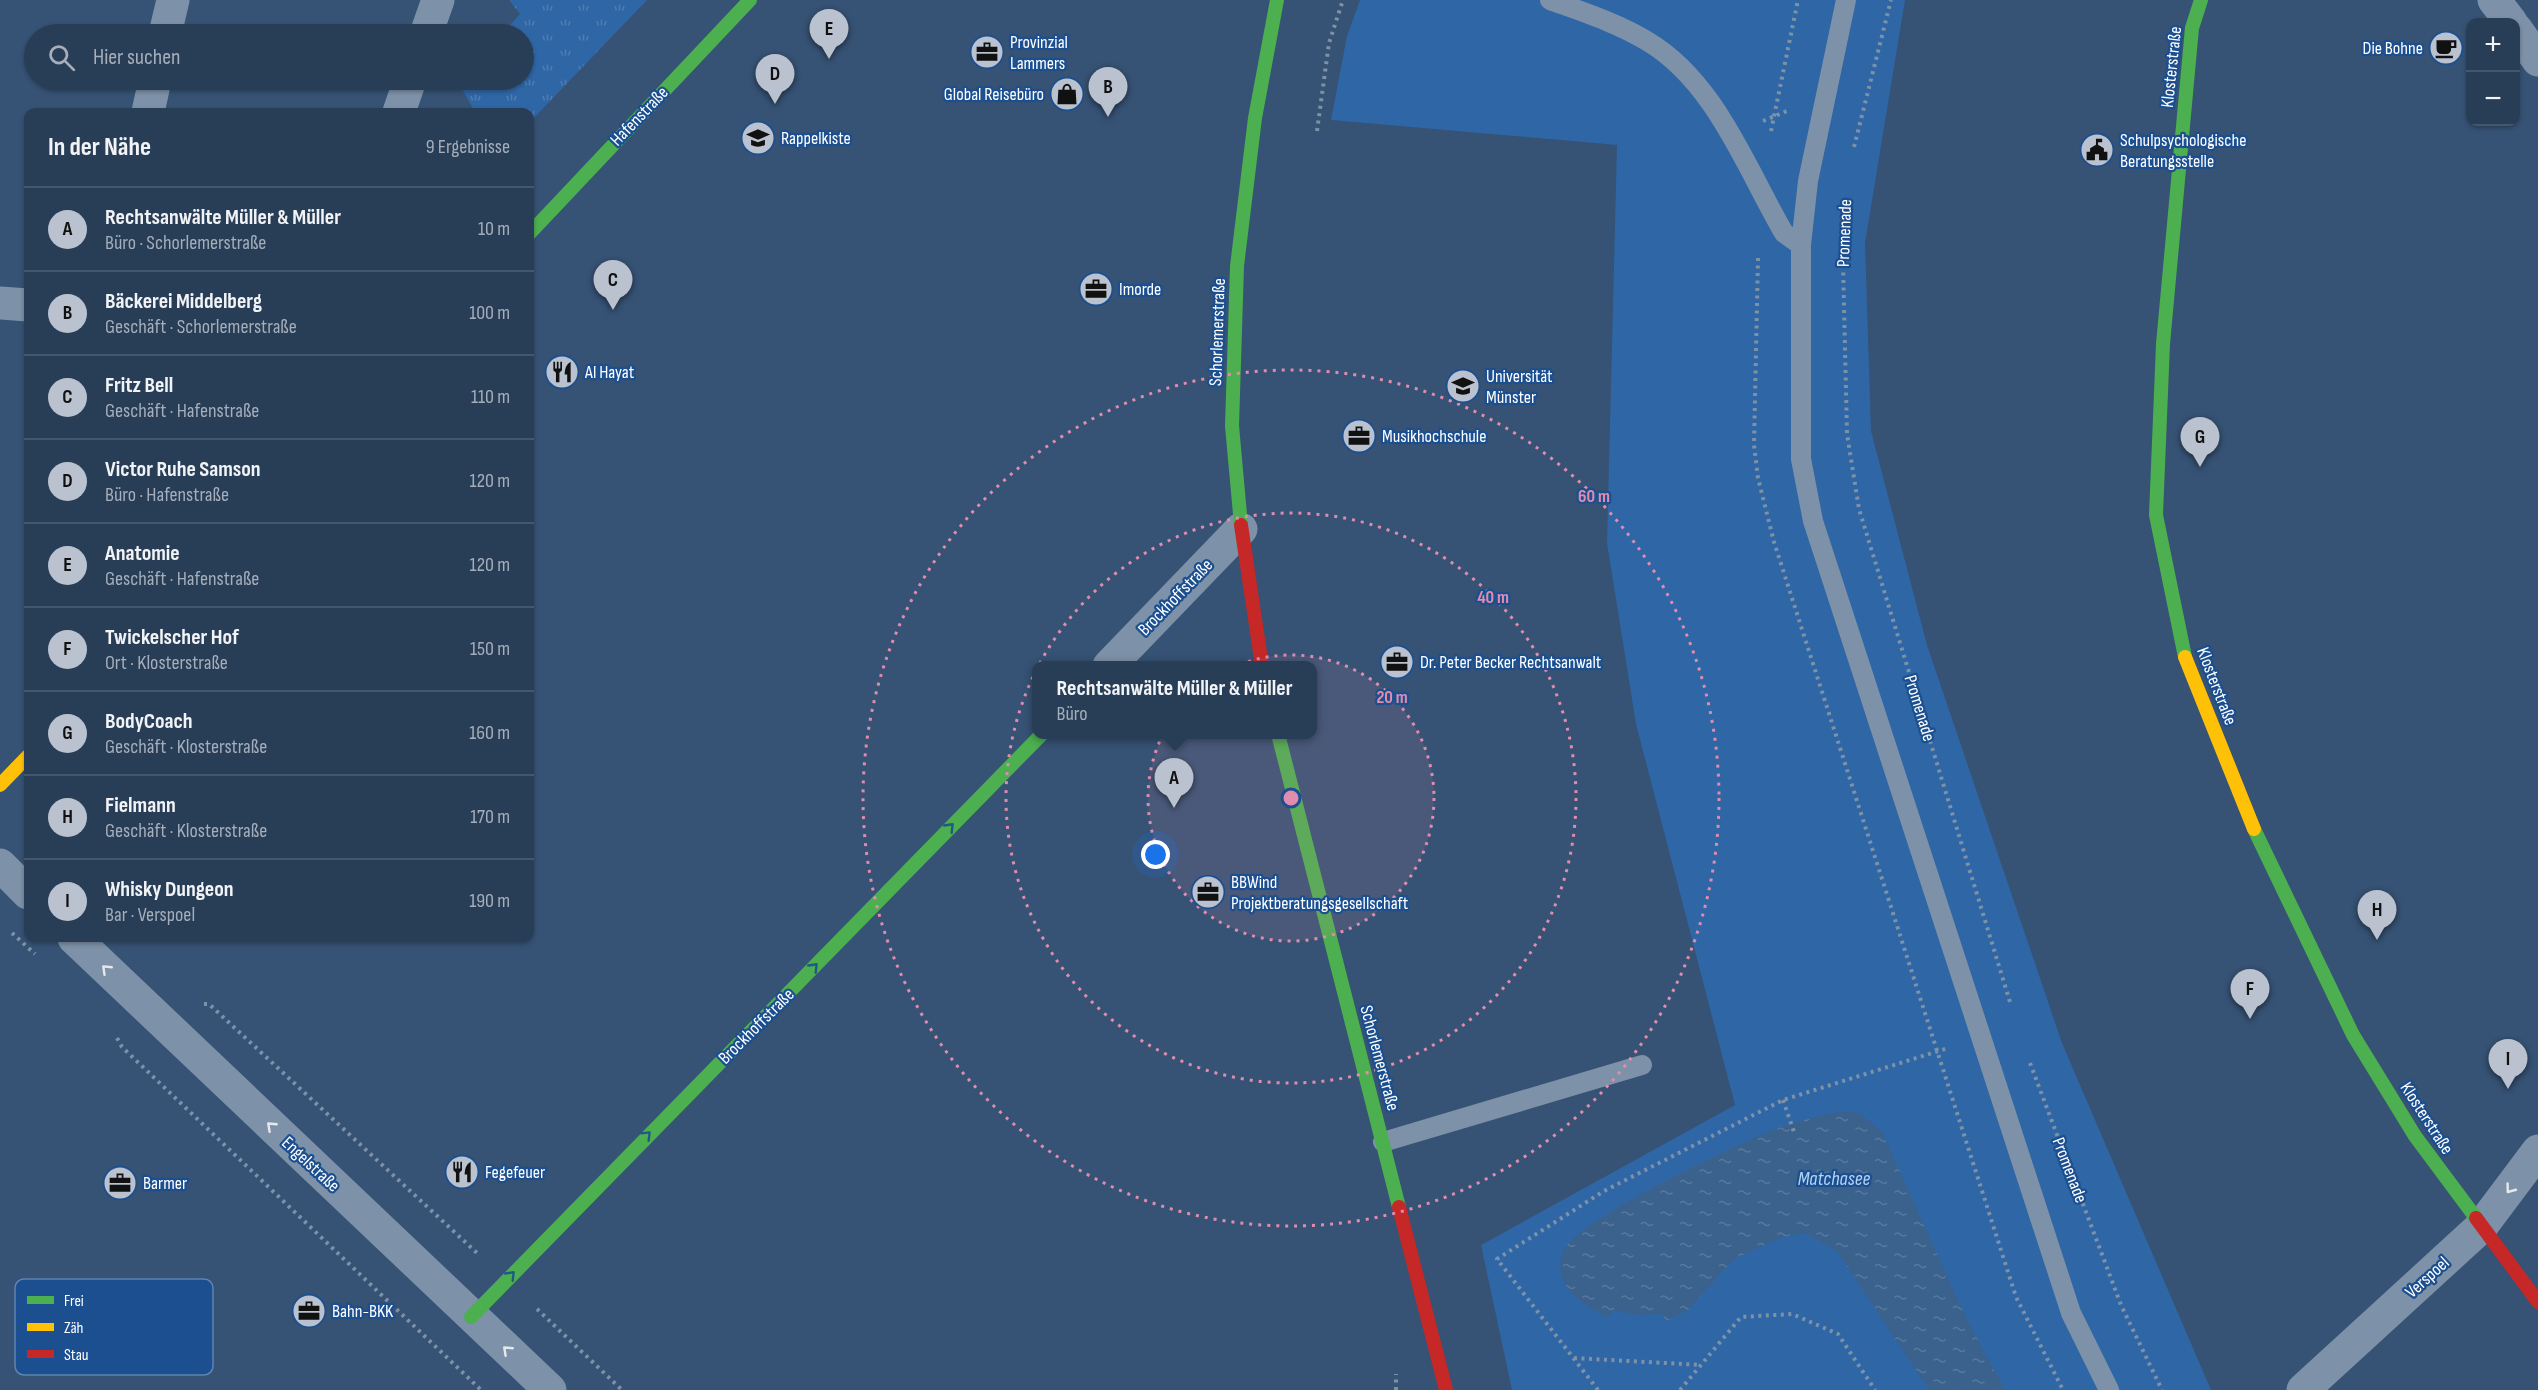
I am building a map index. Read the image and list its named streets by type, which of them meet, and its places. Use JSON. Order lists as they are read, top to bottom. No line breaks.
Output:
{"streets":{"street":["Klosterstraße","Hafenstraße","Schorlemerstraße","Brockhoffstraße","Engelstraße","Verspoel"],"path":["Promenade"]},"crossings":[["Klosterstraße","Verspoel"],["Schorlemerstraße","Brockhoffstraße"],["Brockhoffstraße","Engelstraße"]],"one_way":["Brockhoffstraße","Engelstraße"],"water":["Matchasee"],"places":{"cafe":["Die Bohne"],"office":["Provinzial Lammers","Imorde","Musikhochschule","Dr. Peter Becker Rechtsanwalt","BBWind Projektberatungsgesellschaft","Barmer","Bahn-BKK"],"shop":["Global Reisebüro"],"school or university":["Rappelkiste","Universität Münster"],"public building":["Schulpsychologische Beratungsstelle"],"restaurant":["Al Hayat","Fegefeuer"]},"legend":["Frei","Zäh","Stau"],"page":{"pins":["E","D","B","C","G","A","H","F","I"],"map_buttons":["+","−"],"search":"Hier suchen","heading":["In der Nähe","9 Ergebnisse"],"list":[{"mark":"A","name":"Rechtsanwälte Müller & Müller","note":"Büro · Schorlemerstraße","value":"10 m"},{"mark":"B","name":"Bäckerei Middelberg","note":"Geschäft · Schorlemerstraße","value":"100 m"},{"mark":"C","name":"Fritz Bell","note":"Geschäft · Hafenstraße","value":"110 m"},{"mark":"D","name":"Victor Ruhe Samson","note":"Büro · Hafenstraße","value":"120 m"},{"mark":"E","name":"Anatomie","note":"Geschäft · Hafenstraße","value":"120 m"},{"mark":"F","name":"Twickelscher Hof","note":"Ort · Klosterstraße","value":"150 m"},{"mark":"G","name":"BodyCoach","note":"Geschäft · Klosterstraße","value":"160 m"},{"mark":"H","name":"Fielmann","note":"Geschäft · Klosterstraße","value":"170 m"},{"mark":"I","name":"Whisky Dungeon","note":"Bar · Verspoel","value":"190 m"}],"popup":["Rechtsanwälte Müller & Müller","Büro"]},"rings":["60 m","40 m","20 m"]}
